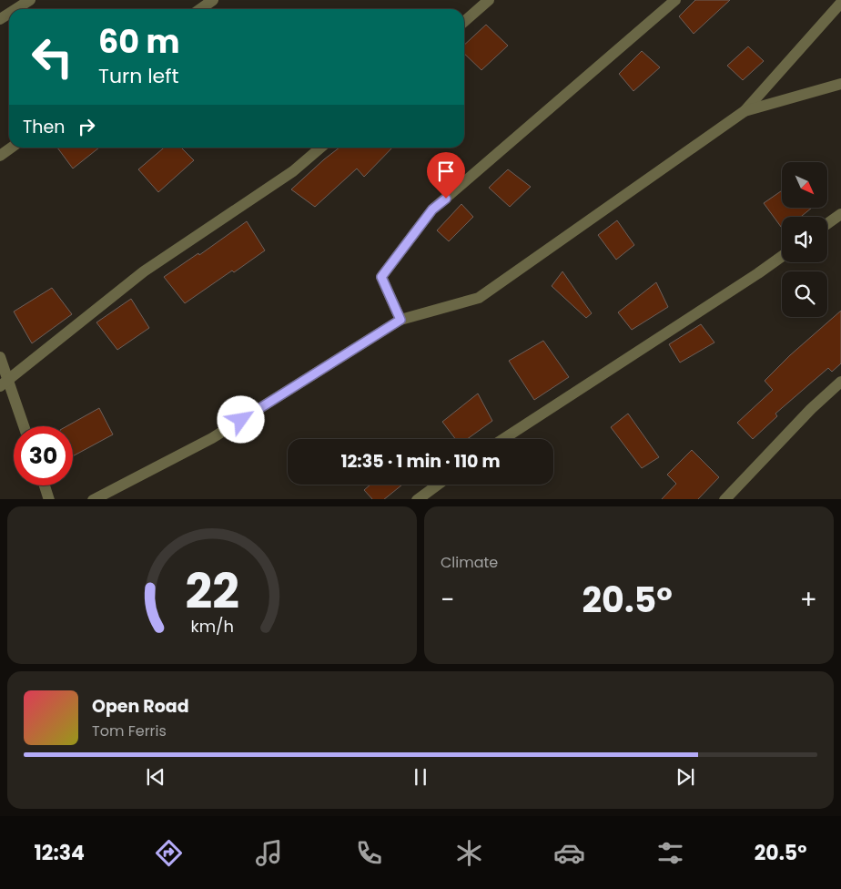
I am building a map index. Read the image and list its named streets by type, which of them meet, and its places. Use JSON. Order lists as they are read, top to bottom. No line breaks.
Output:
{"north":"bottom right","page":{"turn":["60 m","Turn left"],"then":"Then","limit":"30","trip":"12:35 · 1 min · 110 m","tile":"Climate","heat":["−","20.5°","+"],"song":["Open Road","Tom Ferris"],"tabs":["12:34","20.5°"],"gauge":["22","km/h"]}}
